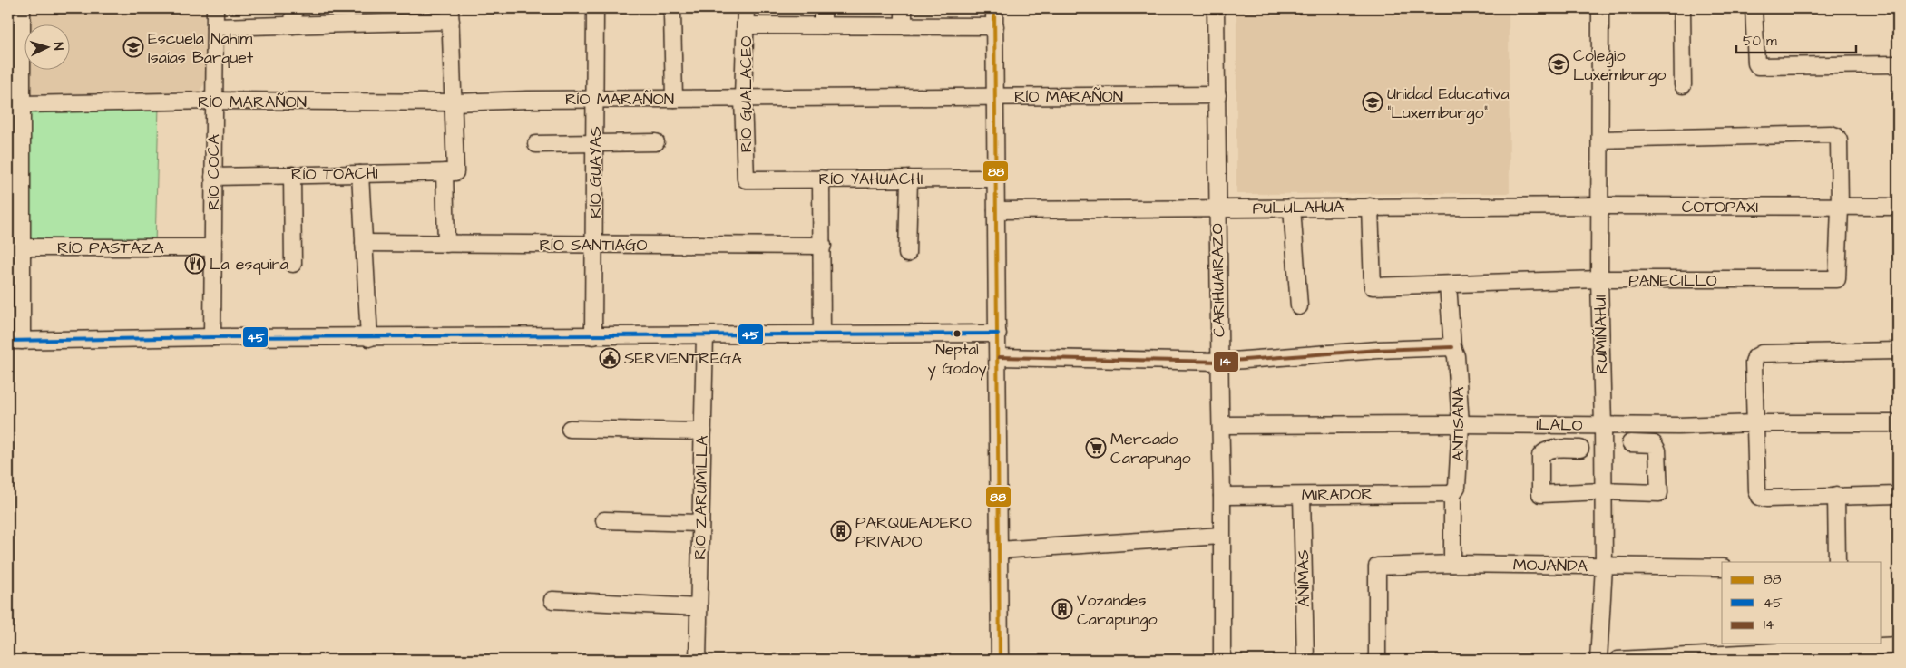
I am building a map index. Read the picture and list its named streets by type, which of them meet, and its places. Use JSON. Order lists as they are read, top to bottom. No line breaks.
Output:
{"streets":{"street":["RÍO GUALACEO","RÍO MARAÑON","RÍO COCA","RÍO GUAYAS","RÍO TOACHI","RÍO YAHUACHI","COTOPAXI","PULULAHUA","RÍO SANTIAGO","RÍO PASTAZA","CARIHUAIRAZO","PANECILLO","RUMIÑAHUI","ANTISANA","ILALO","MIRADOR","RÍO ZARUMILLA","MOJANDA","ÁNIMAS"]},"crossings":[["RÍO GUALACEO","RÍO MARAÑON"],["RÍO GUALACEO","RÍO YAHUACHI"],["RÍO MARAÑON","RÍO COCA"],["RÍO MARAÑON","RÍO GUAYAS"],["RÍO MARAÑON","CARIHUAIRAZO"],["RÍO COCA","RÍO TOACHI"],["RÍO COCA","RÍO PASTAZA"],["RÍO GUAYAS","RÍO SANTIAGO"],["COTOPAXI","PULULAHUA"],["COTOPAXI","PANECILLO"],["COTOPAXI","RUMIÑAHUI"],["PULULAHUA","CARIHUAIRAZO"],["PULULAHUA","PANECILLO"],["PULULAHUA","RUMIÑAHUI"],["CARIHUAIRAZO","ILALO"],["CARIHUAIRAZO","MIRADOR"],["PANECILLO","RUMIÑAHUI"],["PANECILLO","ANTISANA"],["RUMIÑAHUI","ILALO"],["RUMIÑAHUI","MOJANDA"],["ANTISANA","ILALO"],["ANTISANA","MIRADOR"],["ANTISANA","MOJANDA"],["MIRADOR","ÁNIMAS"]],"places":{"school or university":["Escuela Nahim Isaías Barquet","Colegio Luxemburgo","Unidad Educativa \"Luxemburgo\""],"restaurant":["La esquina"],"other":["Neptal y Godoy"],"public building":["SERVIENTREGA"],"supermarket":["Mercado Carapungo"],"building":["PARQUEADERO PRIVADO","Vozandes Carapungo"]},"lines":["transit line 88","transit line 45","transit line 14"],"legend":["88","45","14"],"scale_bar":"50 m","north":"right"}
